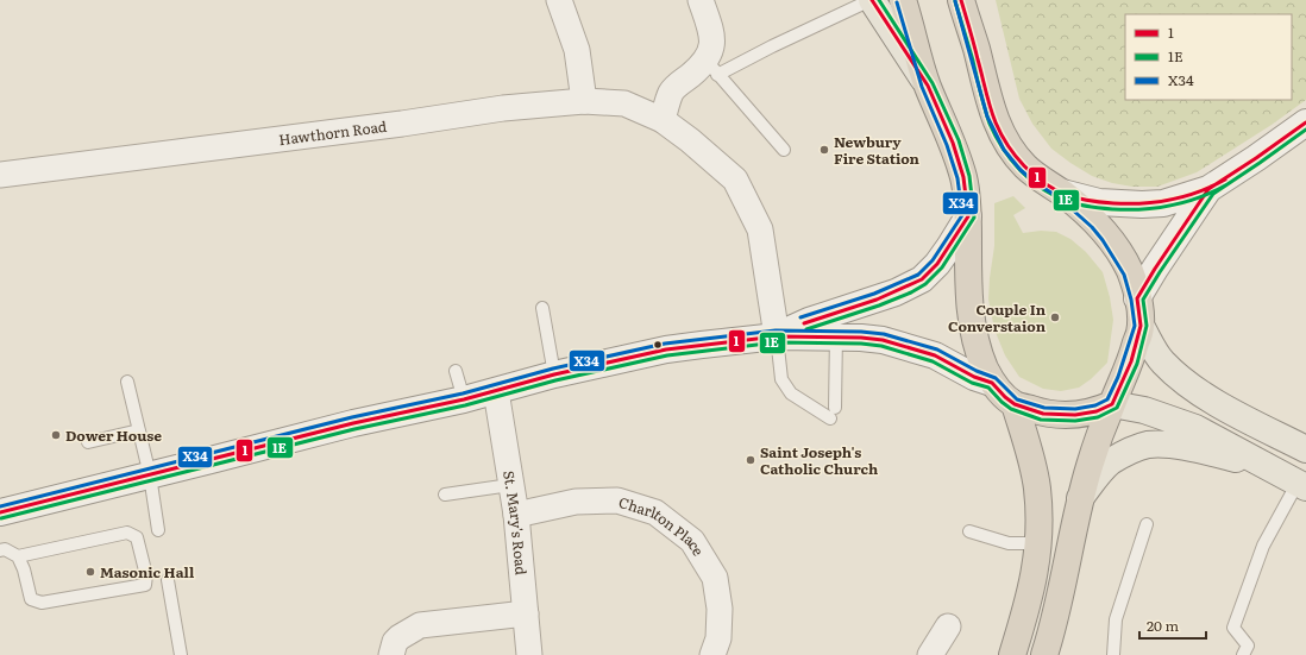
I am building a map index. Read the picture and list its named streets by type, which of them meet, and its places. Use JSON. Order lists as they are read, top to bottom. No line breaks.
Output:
{"streets":{"street":["Hawthorn Road","St. Mary's Road","Charlton Place"]},"crossings":[["St. Mary's Road","Charlton Place"]],"places":["Newbury Fire Station","Couple In Converstaion","Dower House","Saint Joseph's Catholic Church","Masonic Hall"],"lines":["transit line 1","transit line 1E","transit line X34"],"legend":["1","1E","X34"],"scale_bar":"20 m"}
